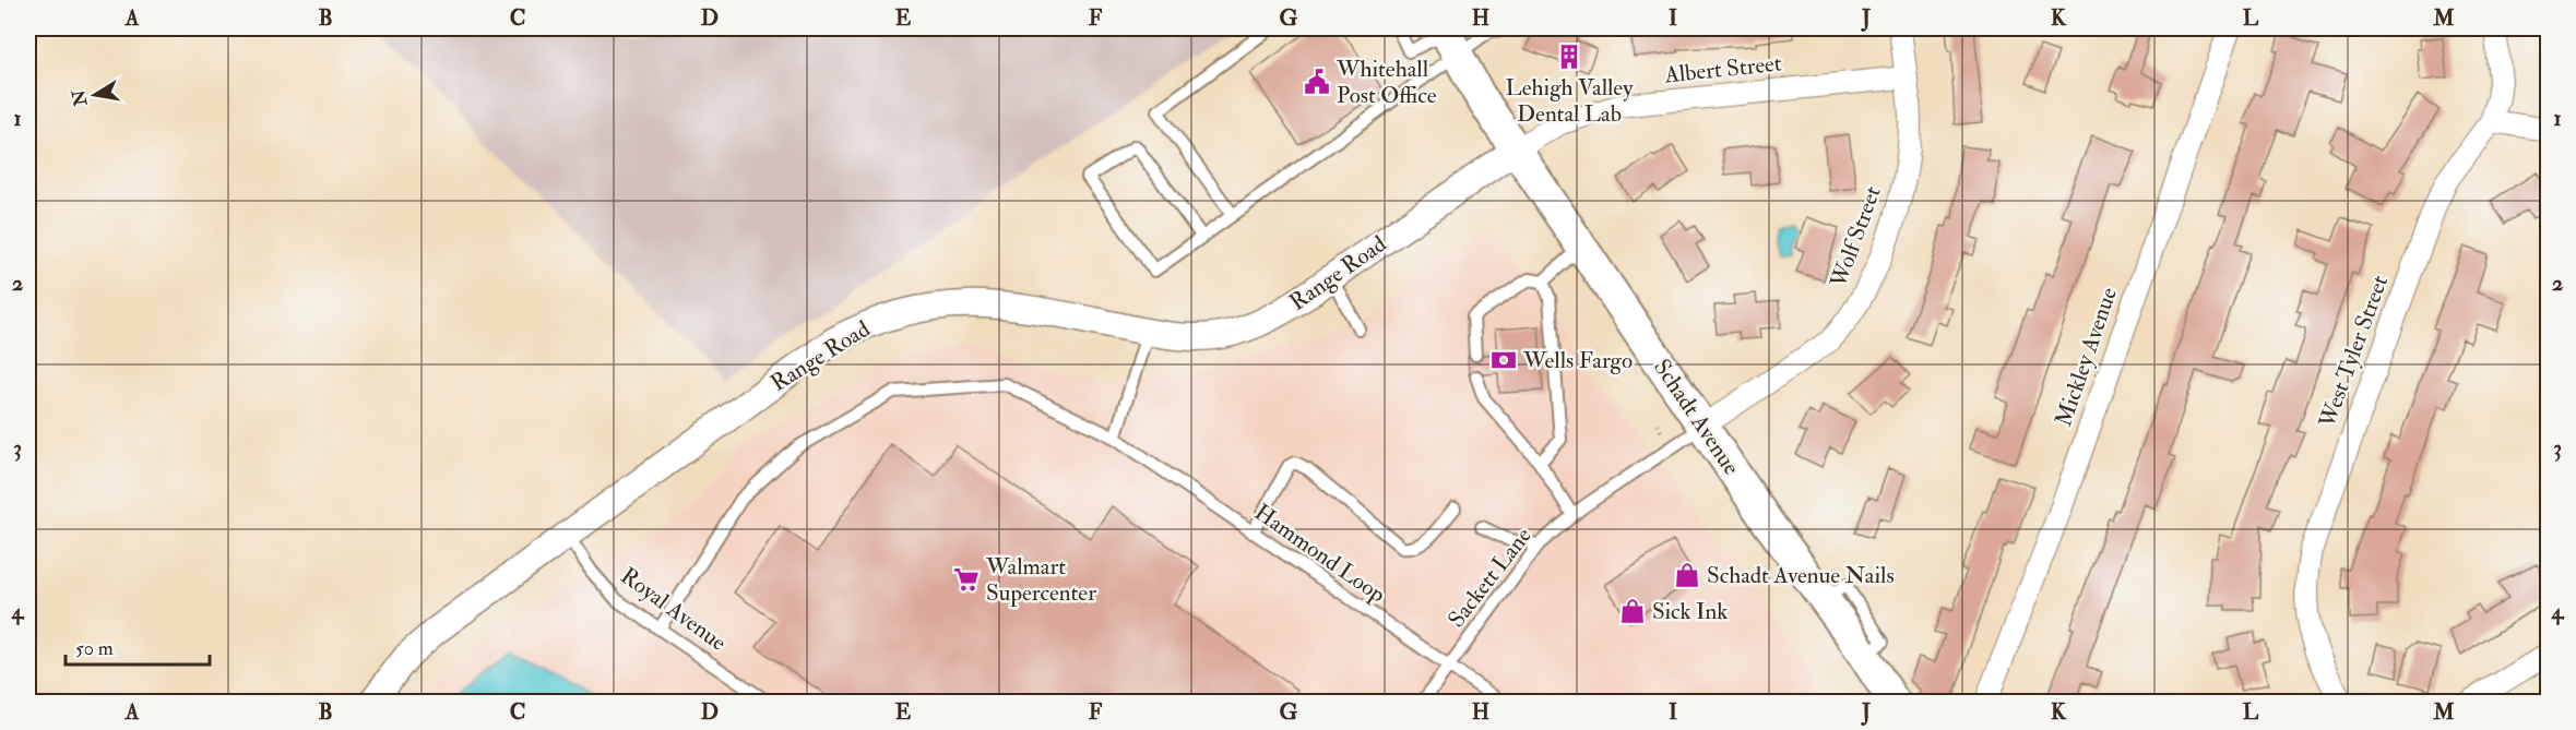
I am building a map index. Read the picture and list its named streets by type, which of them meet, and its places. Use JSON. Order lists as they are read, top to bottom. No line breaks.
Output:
{"streets":{"main road":["Schadt Avenue"],"street":["Albert Street","Wolf Street","Range Road","West Tyler Street","Mickley Avenue"],"lane":["Hammond Loop","Sackett Lane","Royal Avenue"]},"crossings":[["Albert Street","Wolf Street"],["Albert Street","Range Road"],["Albert Street","Schadt Avenue"],["Wolf Street","Schadt Avenue"],["Wolf Street","Sackett Lane"],["Range Road","Schadt Avenue"],["Range Road","Royal Avenue"],["Schadt Avenue","Sackett Lane"],["Hammond Loop","Sackett Lane"],["Hammond Loop","Royal Avenue"]],"places":{"building":["Lehigh Valley Dental Lab"],"public building":["Whitehall Post Office"],"bank":["Wells Fargo"],"shop":["Schadt Avenue Nails","Sick Ink"],"supermarket":["Walmart Supercenter"]},"scale_bar":"50 m","north":"left","grid":{"columns":["A","B","C","D","E","F","G","H","I","J","K","L","M"],"rows":["1","2","3","4"]}}
